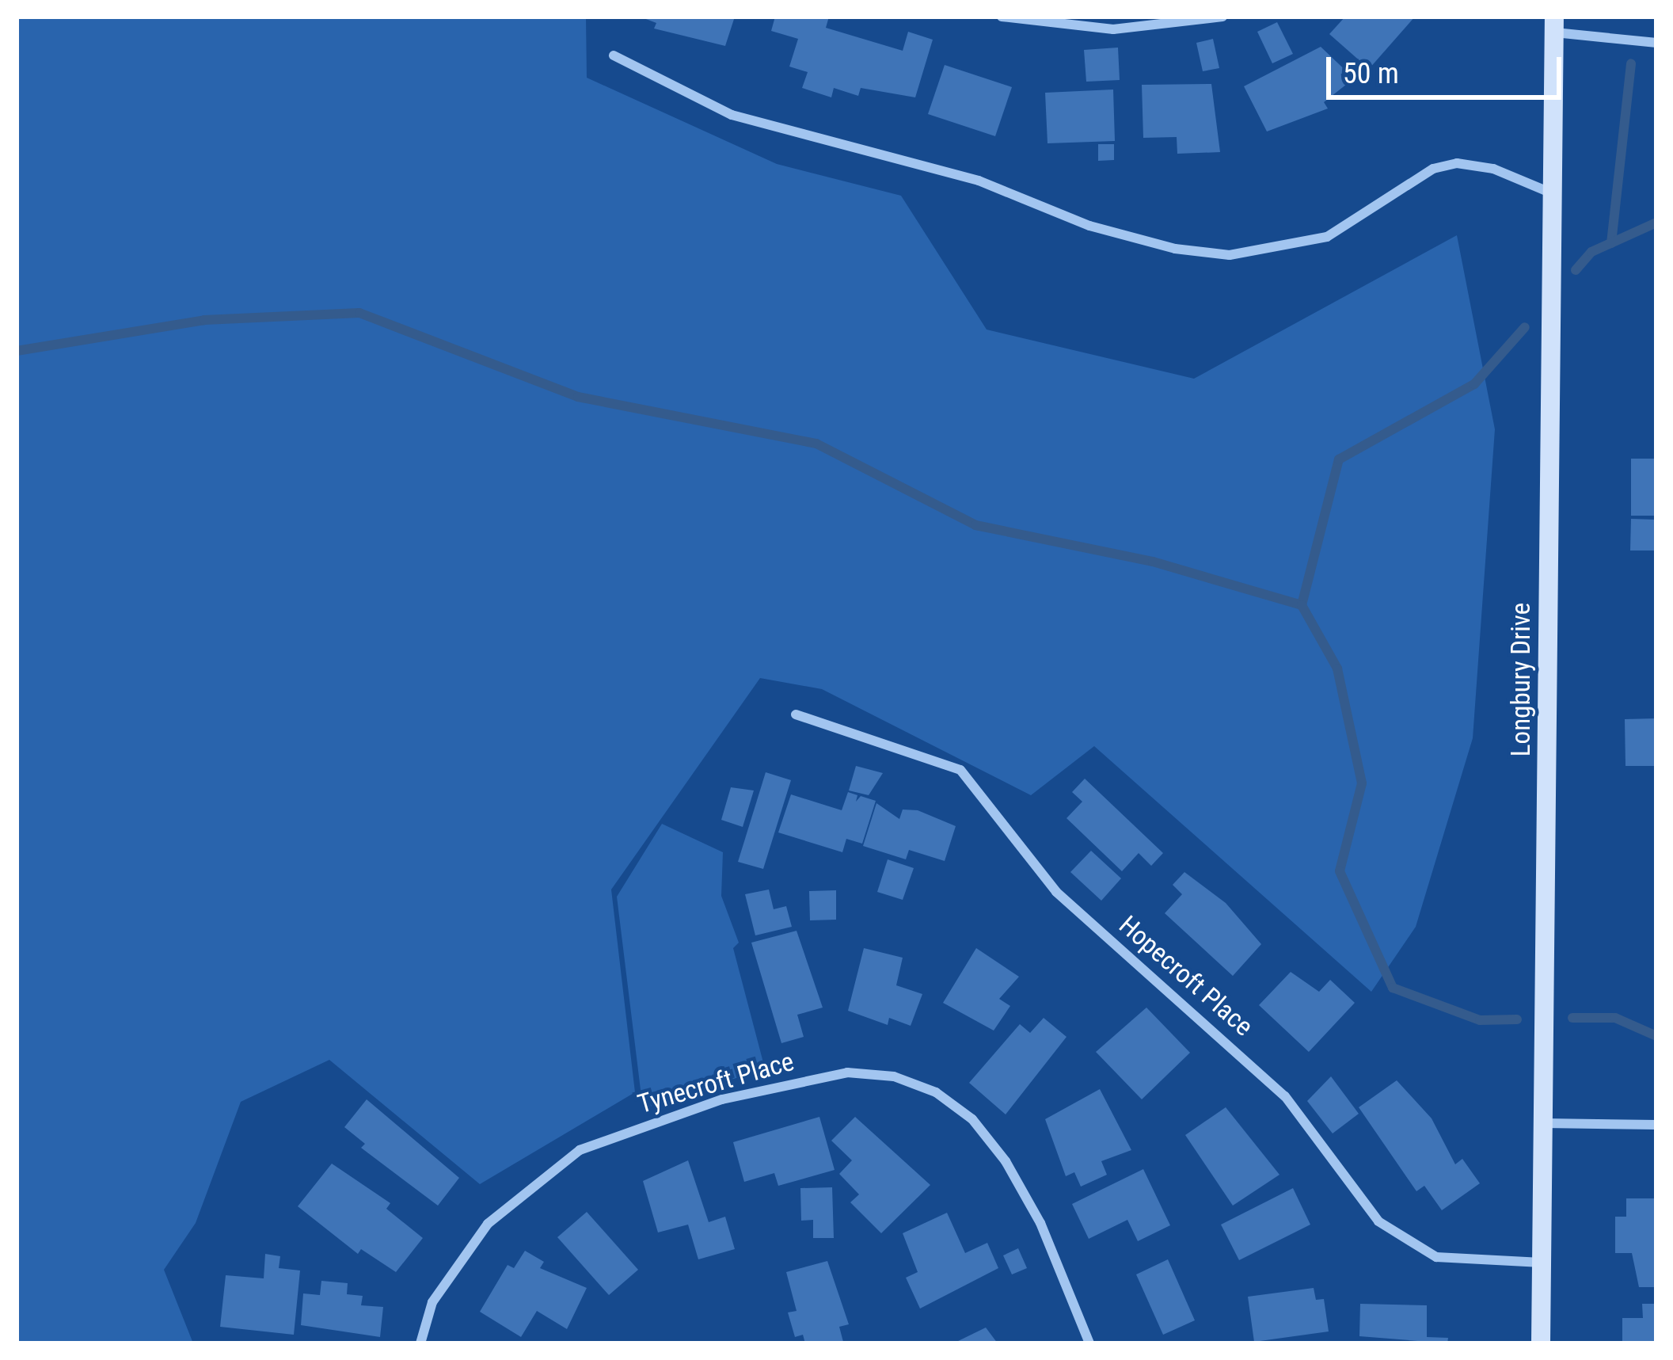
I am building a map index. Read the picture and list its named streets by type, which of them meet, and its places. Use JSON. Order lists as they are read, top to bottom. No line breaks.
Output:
{"streets":{"street":["Longbury Drive","Hopecroft Place","Tynecroft Place"]},"crossings":[["Longbury Drive","Hopecroft Place"]],"scale_bar":"50 m"}
